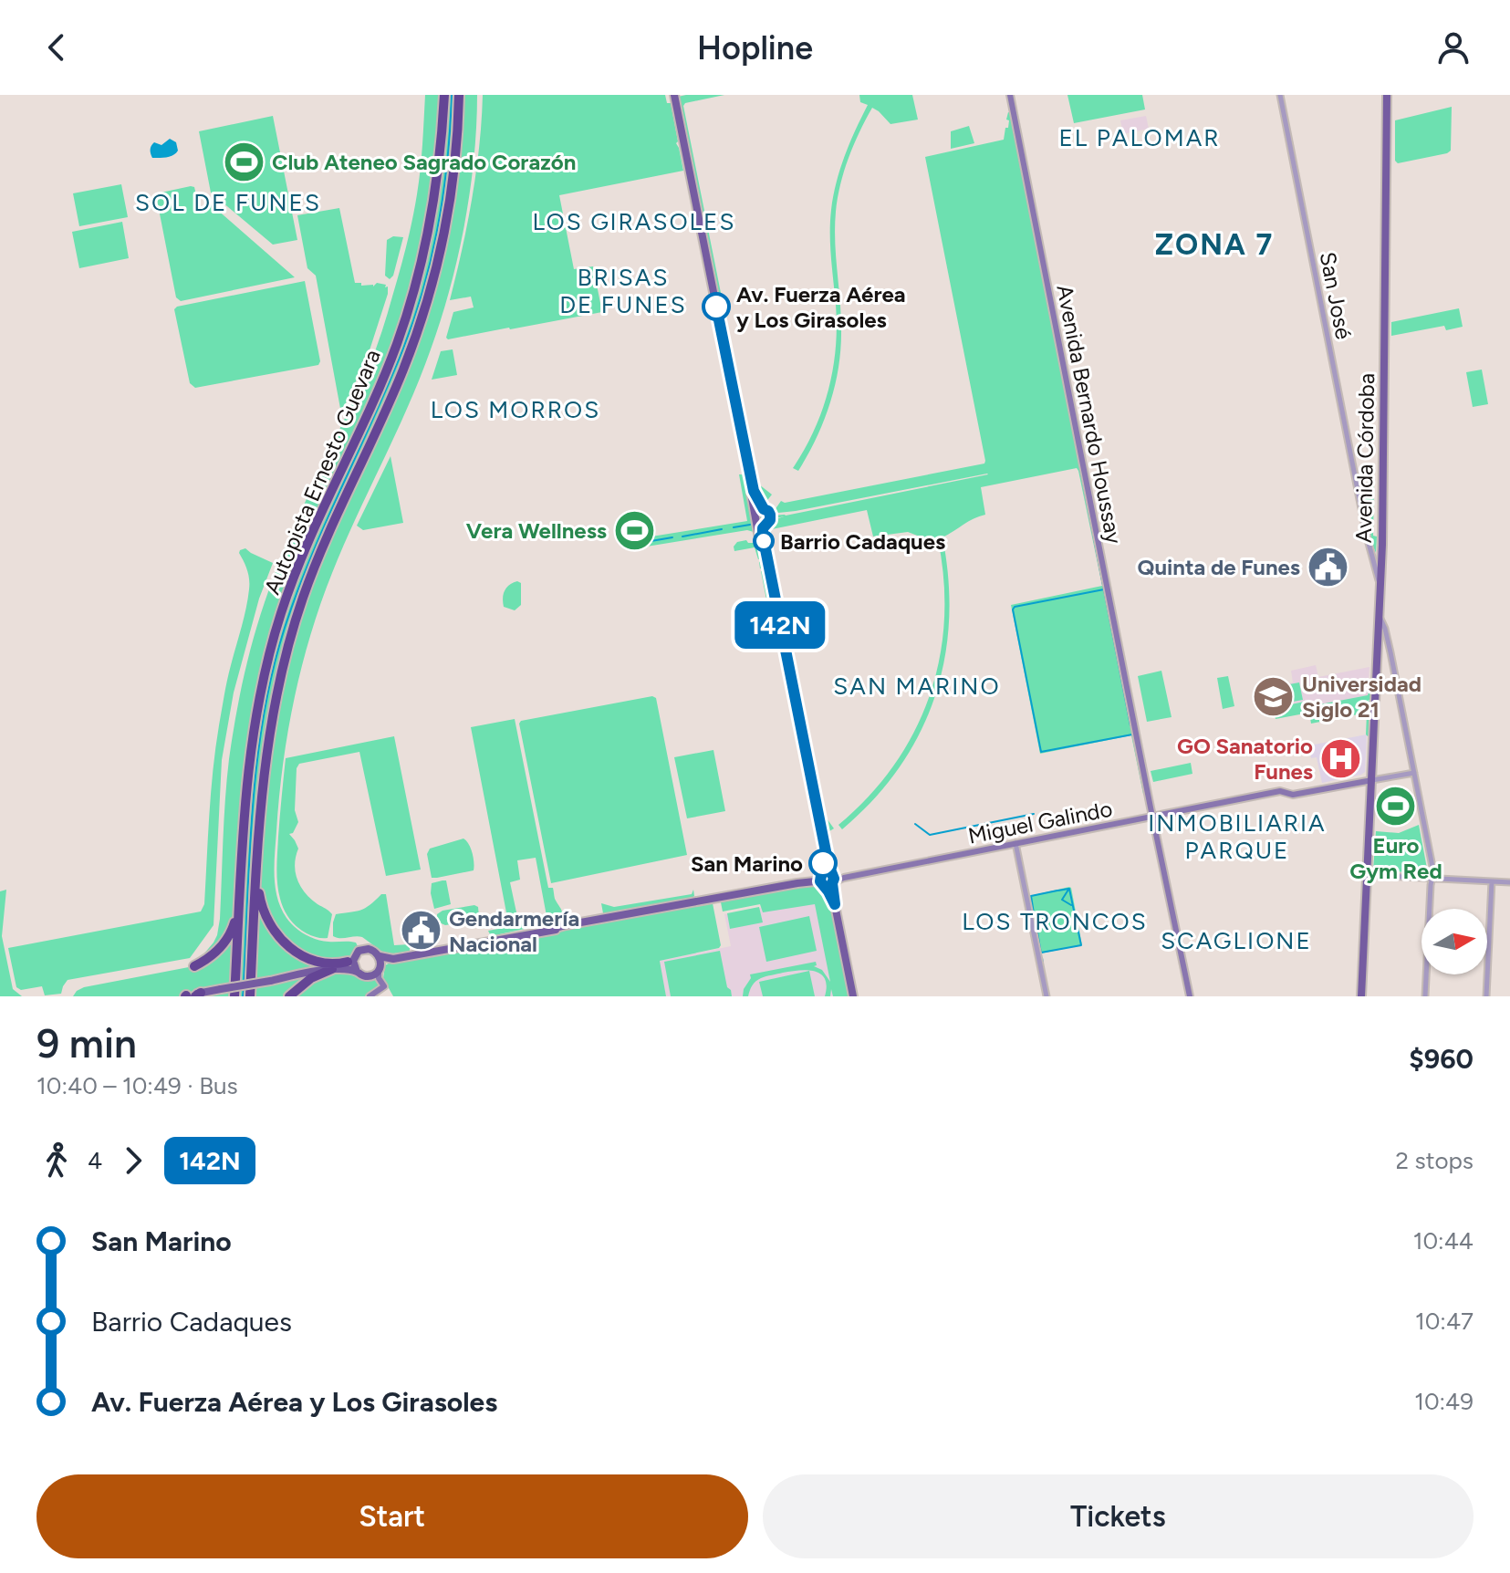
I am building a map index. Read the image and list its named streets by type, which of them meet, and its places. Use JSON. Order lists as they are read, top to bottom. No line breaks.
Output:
{"streets":{"highway":["Autopista Ernesto Guevara"],"main road":["Avenida Bernardo Houssay","Avenida Córdoba","Miguel Galindo"],"street":["San José"]},"crossings":[["San José","Avenida Córdoba"],["Avenida Bernardo Houssay","Miguel Galindo"],["Avenida Córdoba","Miguel Galindo"]],"districts":["EL PALOMAR","SOL DE FUNES","LOS GIRASOLES","ZONA 7","BRISAS DE FUNES","LOS MORROS","SAN MARINO","INMOBILIARIA PARQUE","LOS TRONCOS","SCAGLIONE"],"places":{"sports":["Club Ateneo Sagrado Corazón","Vera Wellness","Euro Gym Red"],"other":["Av. Fuerza Aérea y Los Girasoles","Barrio Cadaques","San Marino"],"public building":["Quinta de Funes","Gendarmería Nacional"],"school or university":["Universidad Siglo 21"],"hospital":["GO Sanatorio Funes"]},"lines":["bus line 142N"],"north":"right","page":{"header":"Hopline","on_map":"142N","heading":["9 min","10:40 – 10:49 · Bus","$960"],"legs":["4","142N","2 stops"],"list":[{"name":"San Marino","value":"10:44"},{"name":"Barrio Cadaques","value":"10:47"},{"name":"Av. Fuerza Aérea y Los Girasoles","value":"10:49"}],"buttons":["Start","Tickets"]}}
